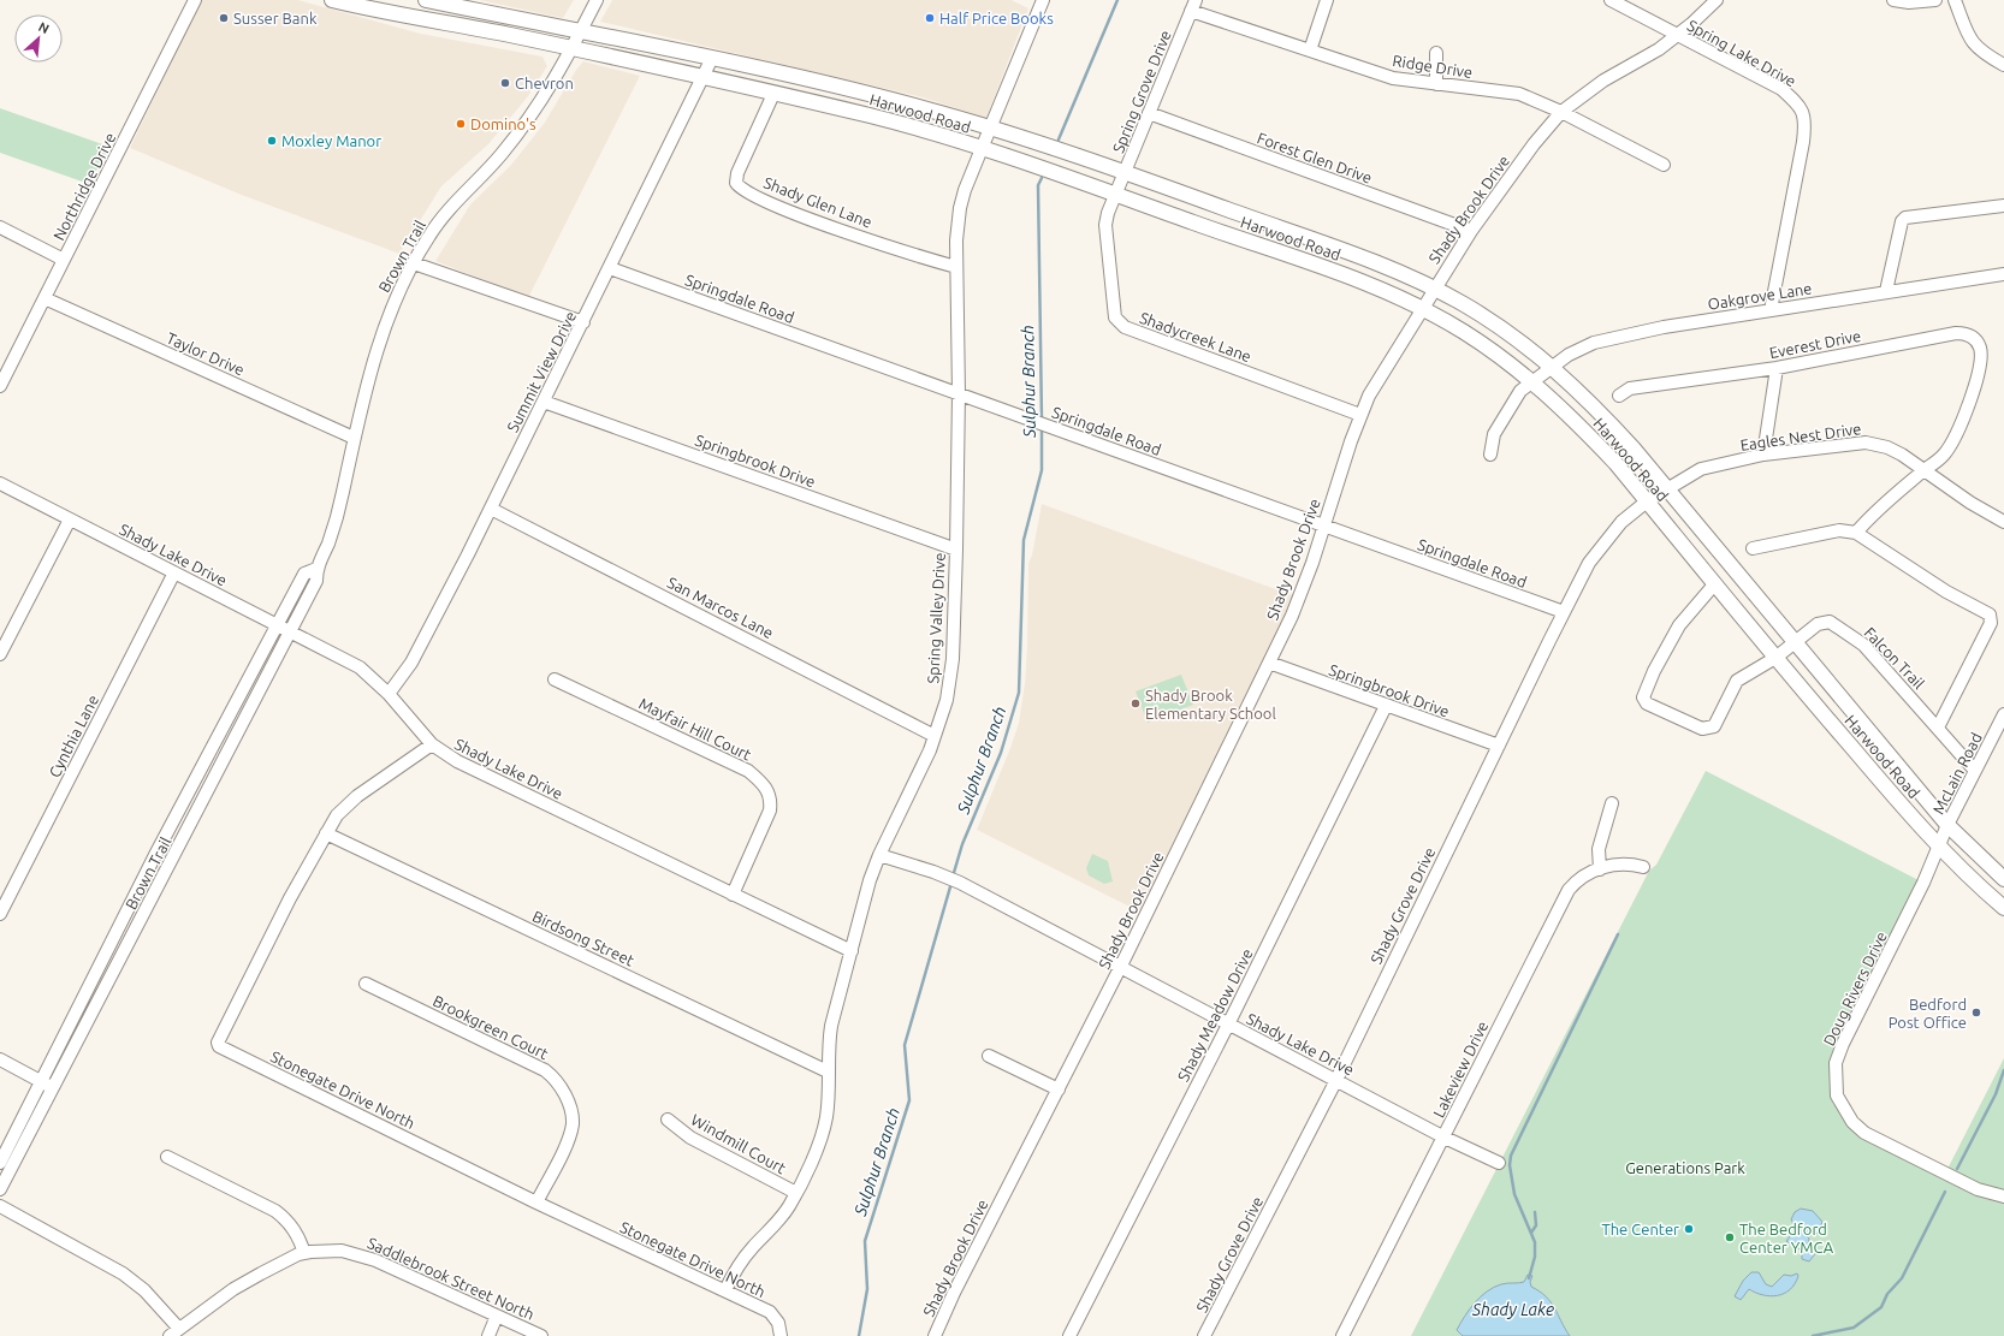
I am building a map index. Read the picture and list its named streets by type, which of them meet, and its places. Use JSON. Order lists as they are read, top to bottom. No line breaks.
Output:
{"streets":{"main road":["Harwood Road"],"street":["Spring Lake Drive","Ridge Drive","Spring Grove Drive","Forest Glen Drive","Northridge Drive","Shady Glen Lane","Shady Brook Drive","Brown Trail","Oakgrove Lane","Springdale Road","Shadycreek Lane","Everest Drive","Taylor Drive","Summit View Drive","Eagles Nest Drive","Springbrook Drive","Shady Lake Drive","San Marcos Lane","Spring Valley Drive","Falcon Trail","Mayfair Hill Court","Cynthia Lane","McLain Road","Shady Grove Drive","Birdsong Street","Doug Rivers Drive","Shady Meadow Drive","Brookgreen Court","Lakeview Drive","Stonegate Drive North","Windmill Court","Saddlebrook Street North"]},"crossings":[["Spring Lake Drive","Shady Brook Drive"],["Spring Lake Drive","Oakgrove Lane"],["Ridge Drive","Spring Grove Drive"],["Ridge Drive","Shady Brook Drive"],["Spring Grove Drive","Harwood Road"],["Spring Grove Drive","Forest Glen Drive"],["Spring Grove Drive","Shadycreek Lane"],["Harwood Road","Shady Glen Lane"],["Harwood Road","Shady Brook Drive"],["Harwood Road","Brown Trail"],["Harwood Road","Oakgrove Lane"],["Harwood Road","Shadycreek Lane"],["Harwood Road","Summit View Drive"],["Harwood Road","Eagles Nest Drive"],["Harwood Road","Spring Valley Drive"],["Harwood Road","Falcon Trail"],["Harwood Road","McLain Road"],["Harwood Road","Shady Grove Drive"],["Harwood Road","Doug Rivers Drive"],["Forest Glen Drive","Shady Brook Drive"],["Northridge Drive","Taylor Drive"],["Shady Glen Lane","Spring Valley Drive"],["Shady Brook Drive","Springdale Road"],["Shady Brook Drive","Shadycreek Lane"],["Shady Brook Drive","Springbrook Drive"],["Shady Brook Drive","Shady Lake Drive"],["Brown Trail","Taylor Drive"],["Brown Trail","Shady Lake Drive"],["Springdale Road","Summit View Drive"],["Springdale Road","Spring Valley Drive"],["Springdale Road","Shady Grove Drive"],["Everest Drive","Eagles Nest Drive"],["Summit View Drive","Springbrook Drive"],["Summit View Drive","Shady Lake Drive"],["Summit View Drive","San Marcos Lane"],["Eagles Nest Drive","Shady Grove Drive"],["Springbrook Drive","Spring Valley Drive"],["Springbrook Drive","Shady Grove Drive"],["Springbrook Drive","Shady Meadow Drive"],["Shady Lake Drive","Spring Valley Drive"],["Shady Lake Drive","Mayfair Hill Court"],["Shady Lake Drive","Cynthia Lane"],["Shady Lake Drive","Shady Grove Drive"],["Shady Lake Drive","Shady Meadow Drive"],["Shady Lake Drive","Lakeview Drive"],["Shady Lake Drive","Stonegate Drive North"],["San Marcos Lane","Spring Valley Drive"],["Spring Valley Drive","Birdsong Street"],["Spring Valley Drive","Stonegate Drive North"],["Spring Valley Drive","Windmill Court"],["Falcon Trail","McLain Road"],["McLain Road","Doug Rivers Drive"],["Birdsong Street","Stonegate Drive North"],["Brookgreen Court","Stonegate Drive North"]],"water":["Sulphur Branch","Shady Lake"],"parks":["Generations Park"],"places":["Susser Bank","Half Price Books","Chevron","Domino's","Moxley Manor","Shady Brook Elementary School","Bedford Post Office","The Center","The Bedford Center YMCA"],"north":"top right"}
